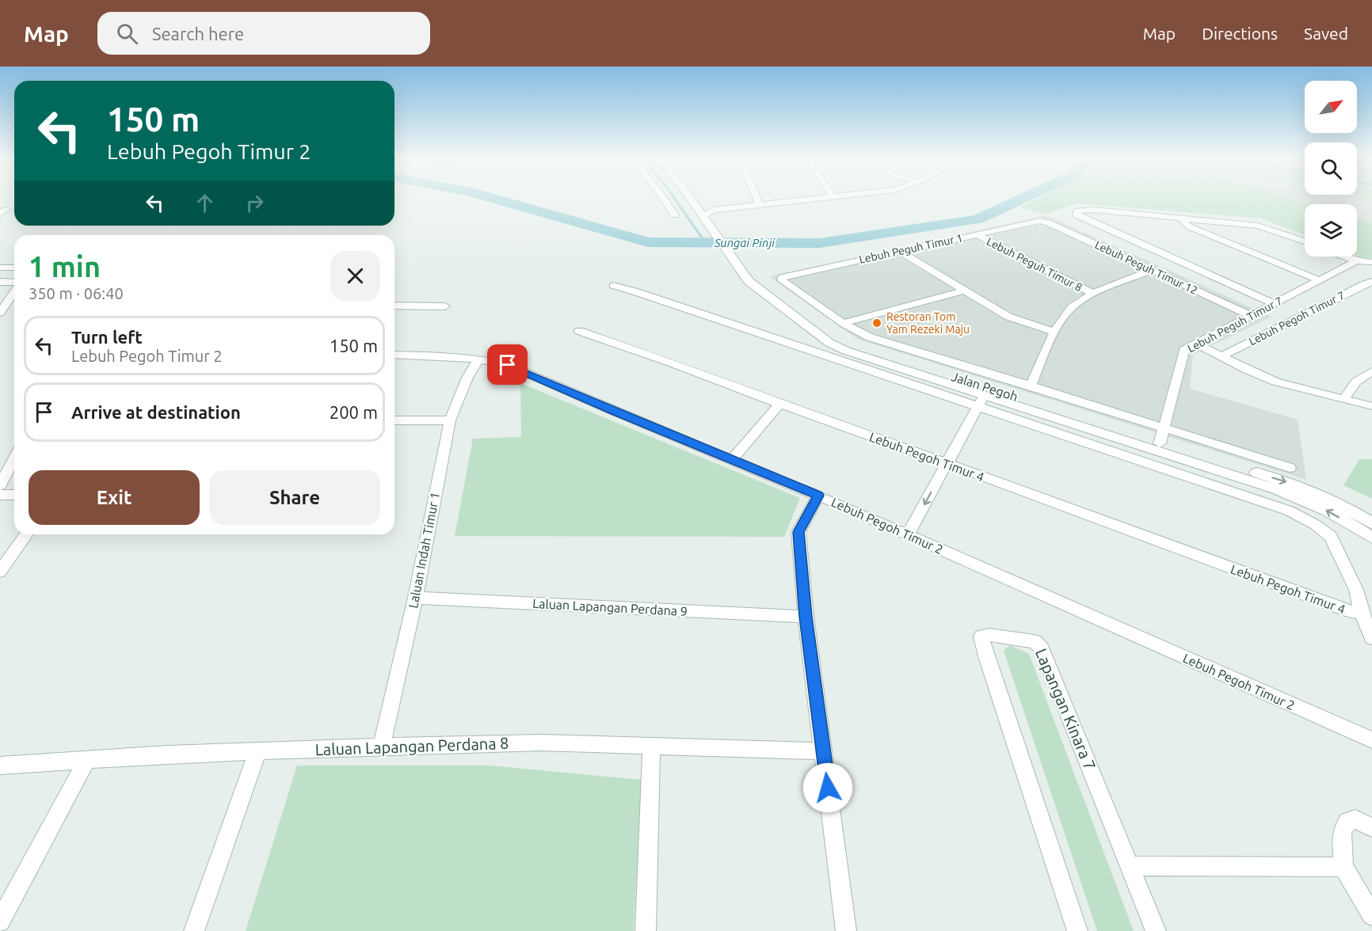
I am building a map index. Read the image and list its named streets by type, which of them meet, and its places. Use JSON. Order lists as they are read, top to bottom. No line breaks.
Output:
{"streets":{"street":["Lebuh Peguh Timur 1","Lebuh Peguh Timur 8","Lebuh Peguh Timur 12","Lebuh Pegoh Timur 7","Lebuh Peguh Timur 7","Jalan Pegoh","Lebuh Pegoh Timur 4","Lebuh Pegoh Timur 2","Laluan Indah Timur 1","Laluan Lapangan Perdana 9","Lapangan Kinara 7","Laluan Lapangan Perdana 8"]},"crossings":[["Lebuh Peguh Timur 1","Lebuh Peguh Timur 8"],["Lebuh Peguh Timur 1","Lebuh Peguh Timur 12"],["Lebuh Peguh Timur 12","Lebuh Peguh Timur 7"],["Lebuh Peguh Timur 7","Jalan Pegoh"],["Lebuh Pegoh Timur 2","Laluan Indah Timur 1"],["Laluan Indah Timur 1","Laluan Lapangan Perdana 9"],["Laluan Indah Timur 1","Laluan Lapangan Perdana 8"]],"water":["Sungai Pinji"],"places":["Restoran Tom Yam Rezeki Maju"],"north":"top right","page":{"header":"Map","search":"Search here","nav":["Map","Directions","Saved"],"turn":["150 m","Lebuh Pegoh Timur 2"],"heading":["1 min","350 m · 06:40"],"list":[{"name":"Turn left","note":"Lebuh Pegoh Timur 2","value":"150 m"},{"name":"Arrive at destination","value":"200 m"}],"buttons":["Exit","Share"]}}
